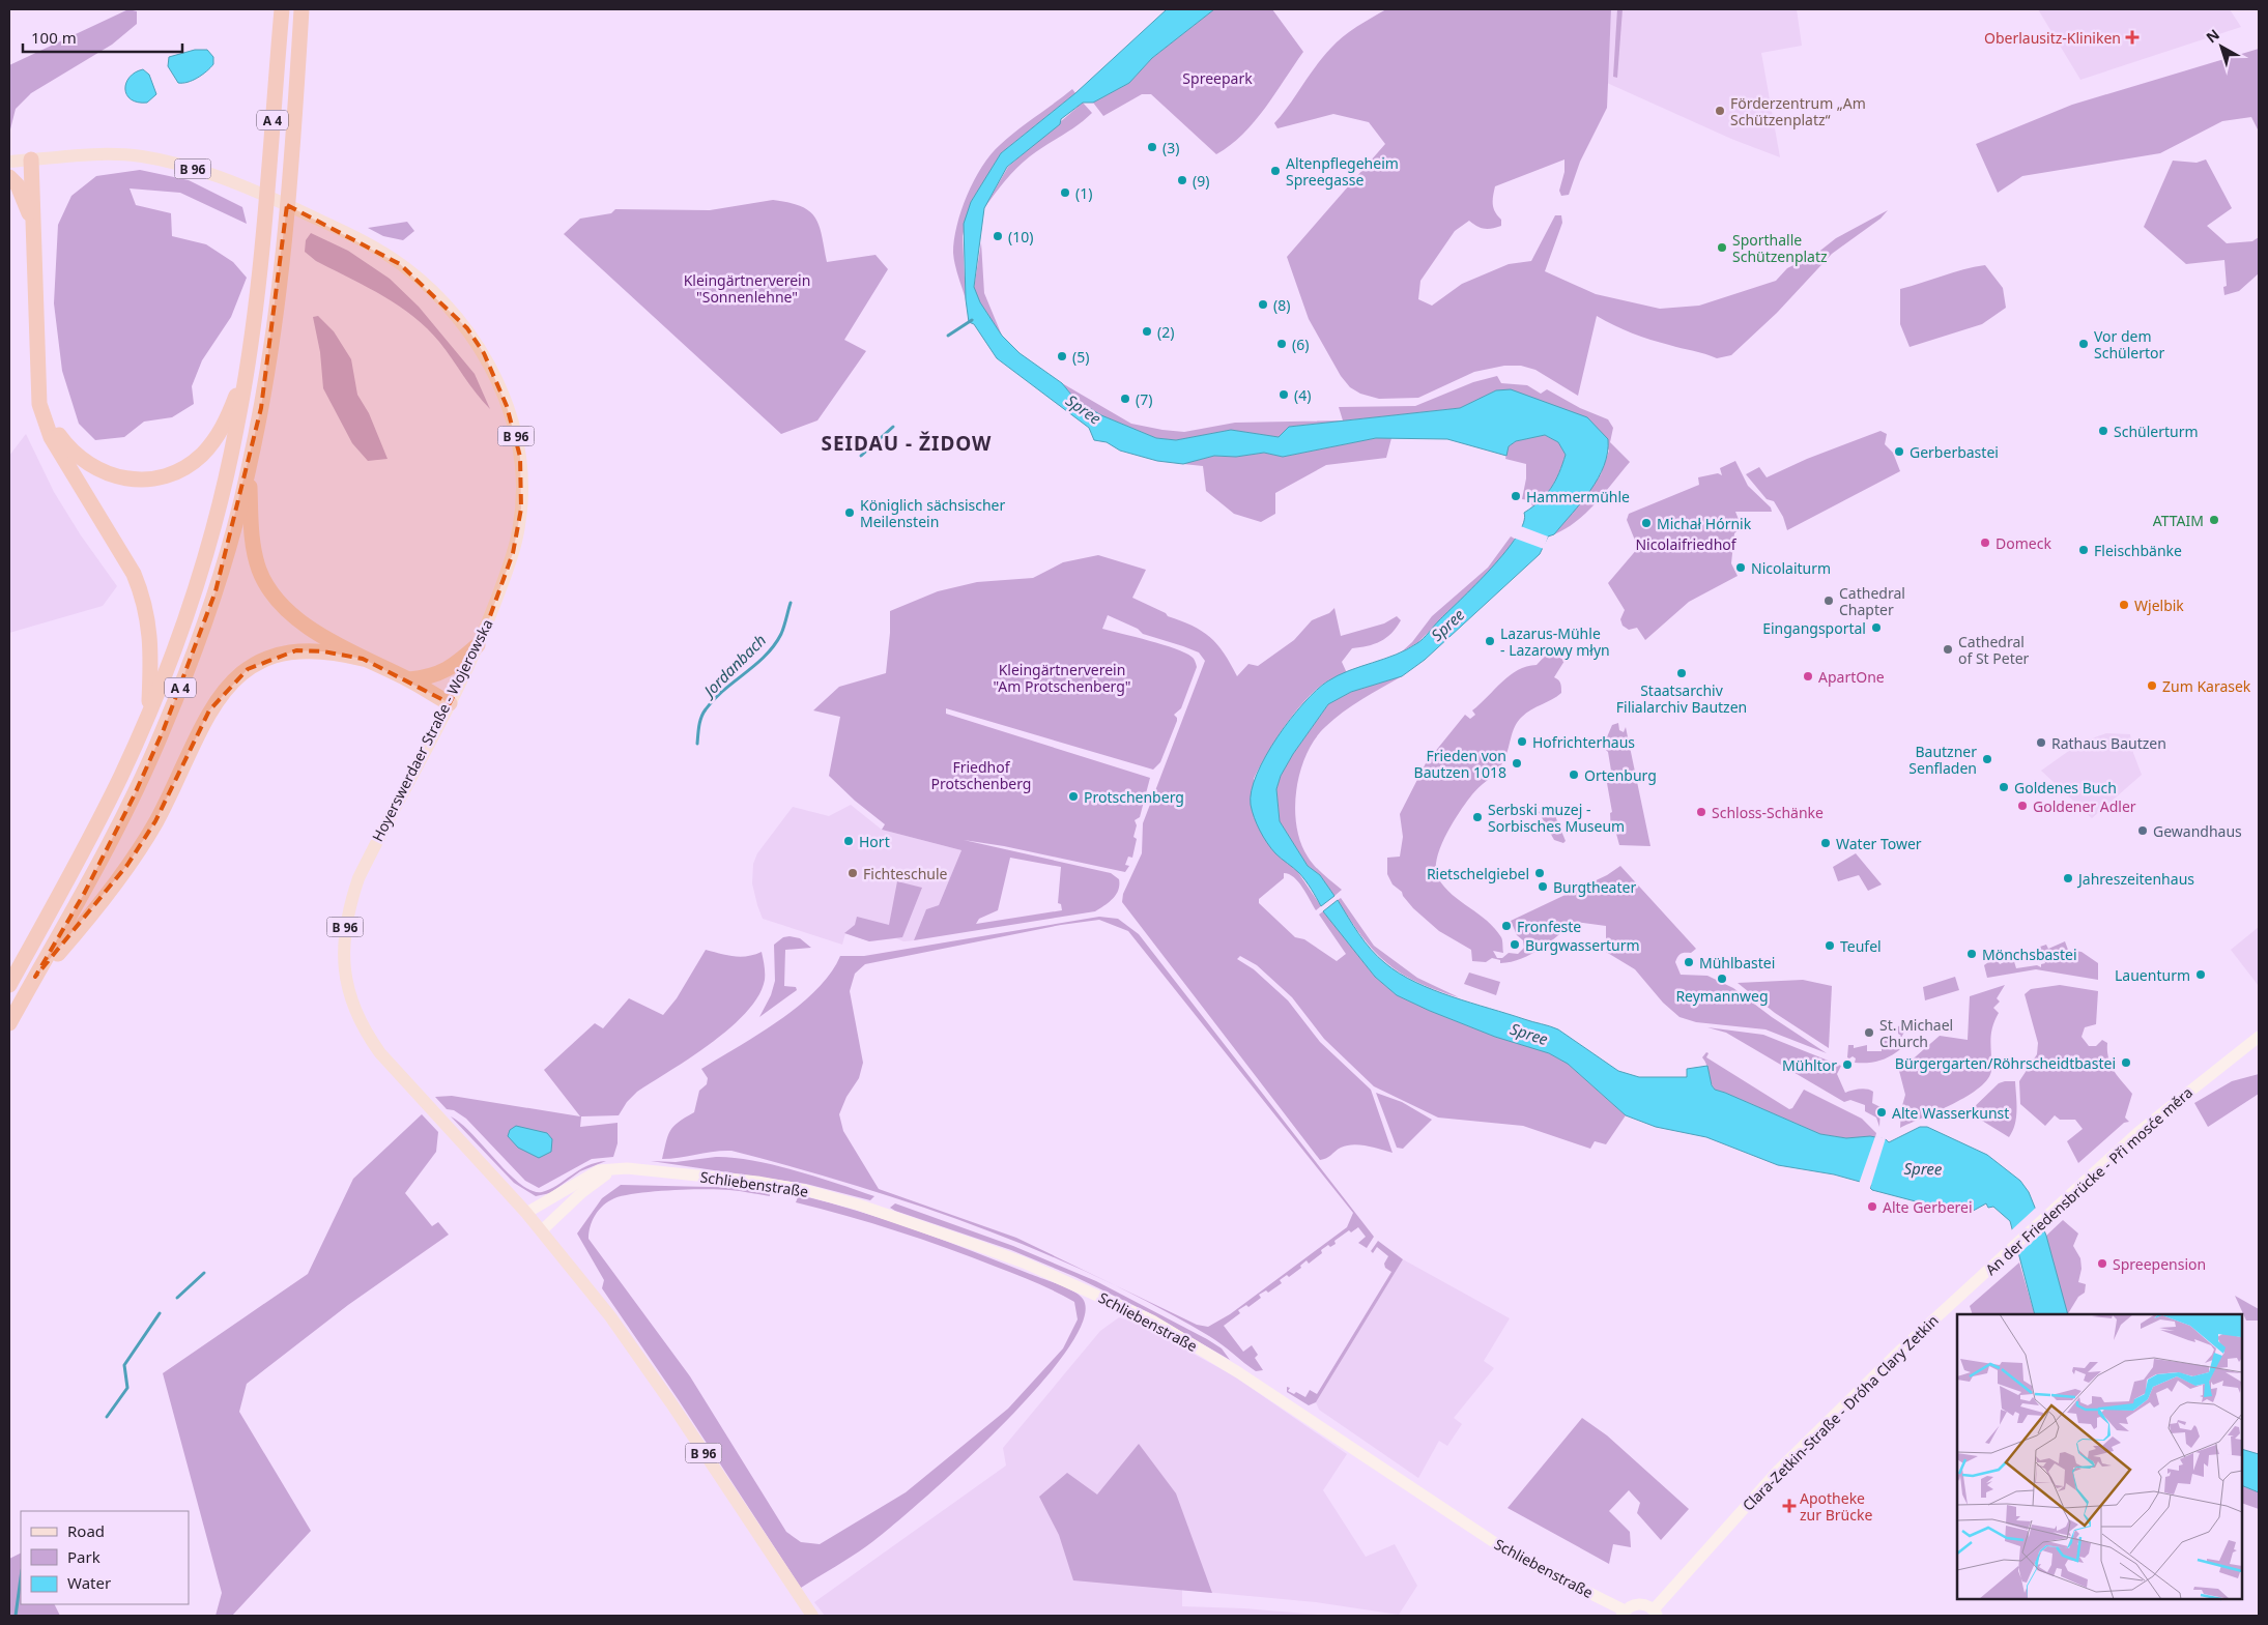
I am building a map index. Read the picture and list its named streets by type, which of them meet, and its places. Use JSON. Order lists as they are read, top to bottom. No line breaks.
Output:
{"streets":{"highway":["A 4"],"main road":["B 96","Hoyerswerdaer Straße - Wojerowska","An der Friedensbrücke - Při mosće měra","Schliebenstraße","Clara-Zetkin-Straße - Dróha Clary Zetkin"]},"crossings":[["B 96","Hoyerswerdaer Straße - Wojerowska"],["B 96","Schliebenstraße"],["Hoyerswerdaer Straße - Wojerowska","Schliebenstraße"],["An der Friedensbrücke - Při mosće měra","Clara-Zetkin-Straße - Dróha Clary Zetkin"]],"districts":["SEIDAU - ŽIDOW"],"water":["Spree","Jordanbach"],"parks":["Spreepark","Kleingärtnerverein \"Sonnenlehne\"","Nicolaifriedhof","Kleingärtnerverein \"Am Protschenberg\"","Friedhof Protschenberg"],"places":{"health":["Oberlausitz-Kliniken","Apotheke zur Brücke"],"other":["Förderzentrum „Am Schützenplatz“","(3)","Altenpflegeheim Spreegasse","(9)","(1)","(10)","Sporthalle Schützenplatz","(8)","(2)","(6)","Vor dem Schülertor","(5)","(4)","(7)","Schülerturm","Gerberbastei","Hammermühle","Königlich sächsischer Meilenstein","ATTAIM","Michał Hórnik","Domeck","Fleischbänke","Nicolaiturm","Cathedral Chapter","Wjelbik","Eingangsportal","Lazarus-Mühle - Lazarowy młyn","Cathedral of St Peter","Staatsarchiv Filialarchiv Bautzen","ApartOne","Zum Karasek","Hofrichterhaus","Rathaus Bautzen","Bautzner Senfladen","Frieden von Bautzen 1018","Ortenburg","Goldenes Buch","Protschenberg","Goldener Adler","Schloss-Schänke","Serbski muzej - Sorbisches Museum","Gewandhaus","Hort","Water Tower","Fichteschule","Rietschelgiebel","Jahreszeitenhaus","Burgtheater","Fronfeste","Burgwasserturm","Teufel","Mönchsbastei","Mühlbastei","Lauenturm","Reymannweg","St. Michael Church","Bürgergarten/Röhrscheidtbastei","Mühltor","Alte Wasserkunst","Alte Gerberei","Spreepension"]},"legend":["Road","Park","Water"],"scale_bar":"100 m","north":"top left"}
